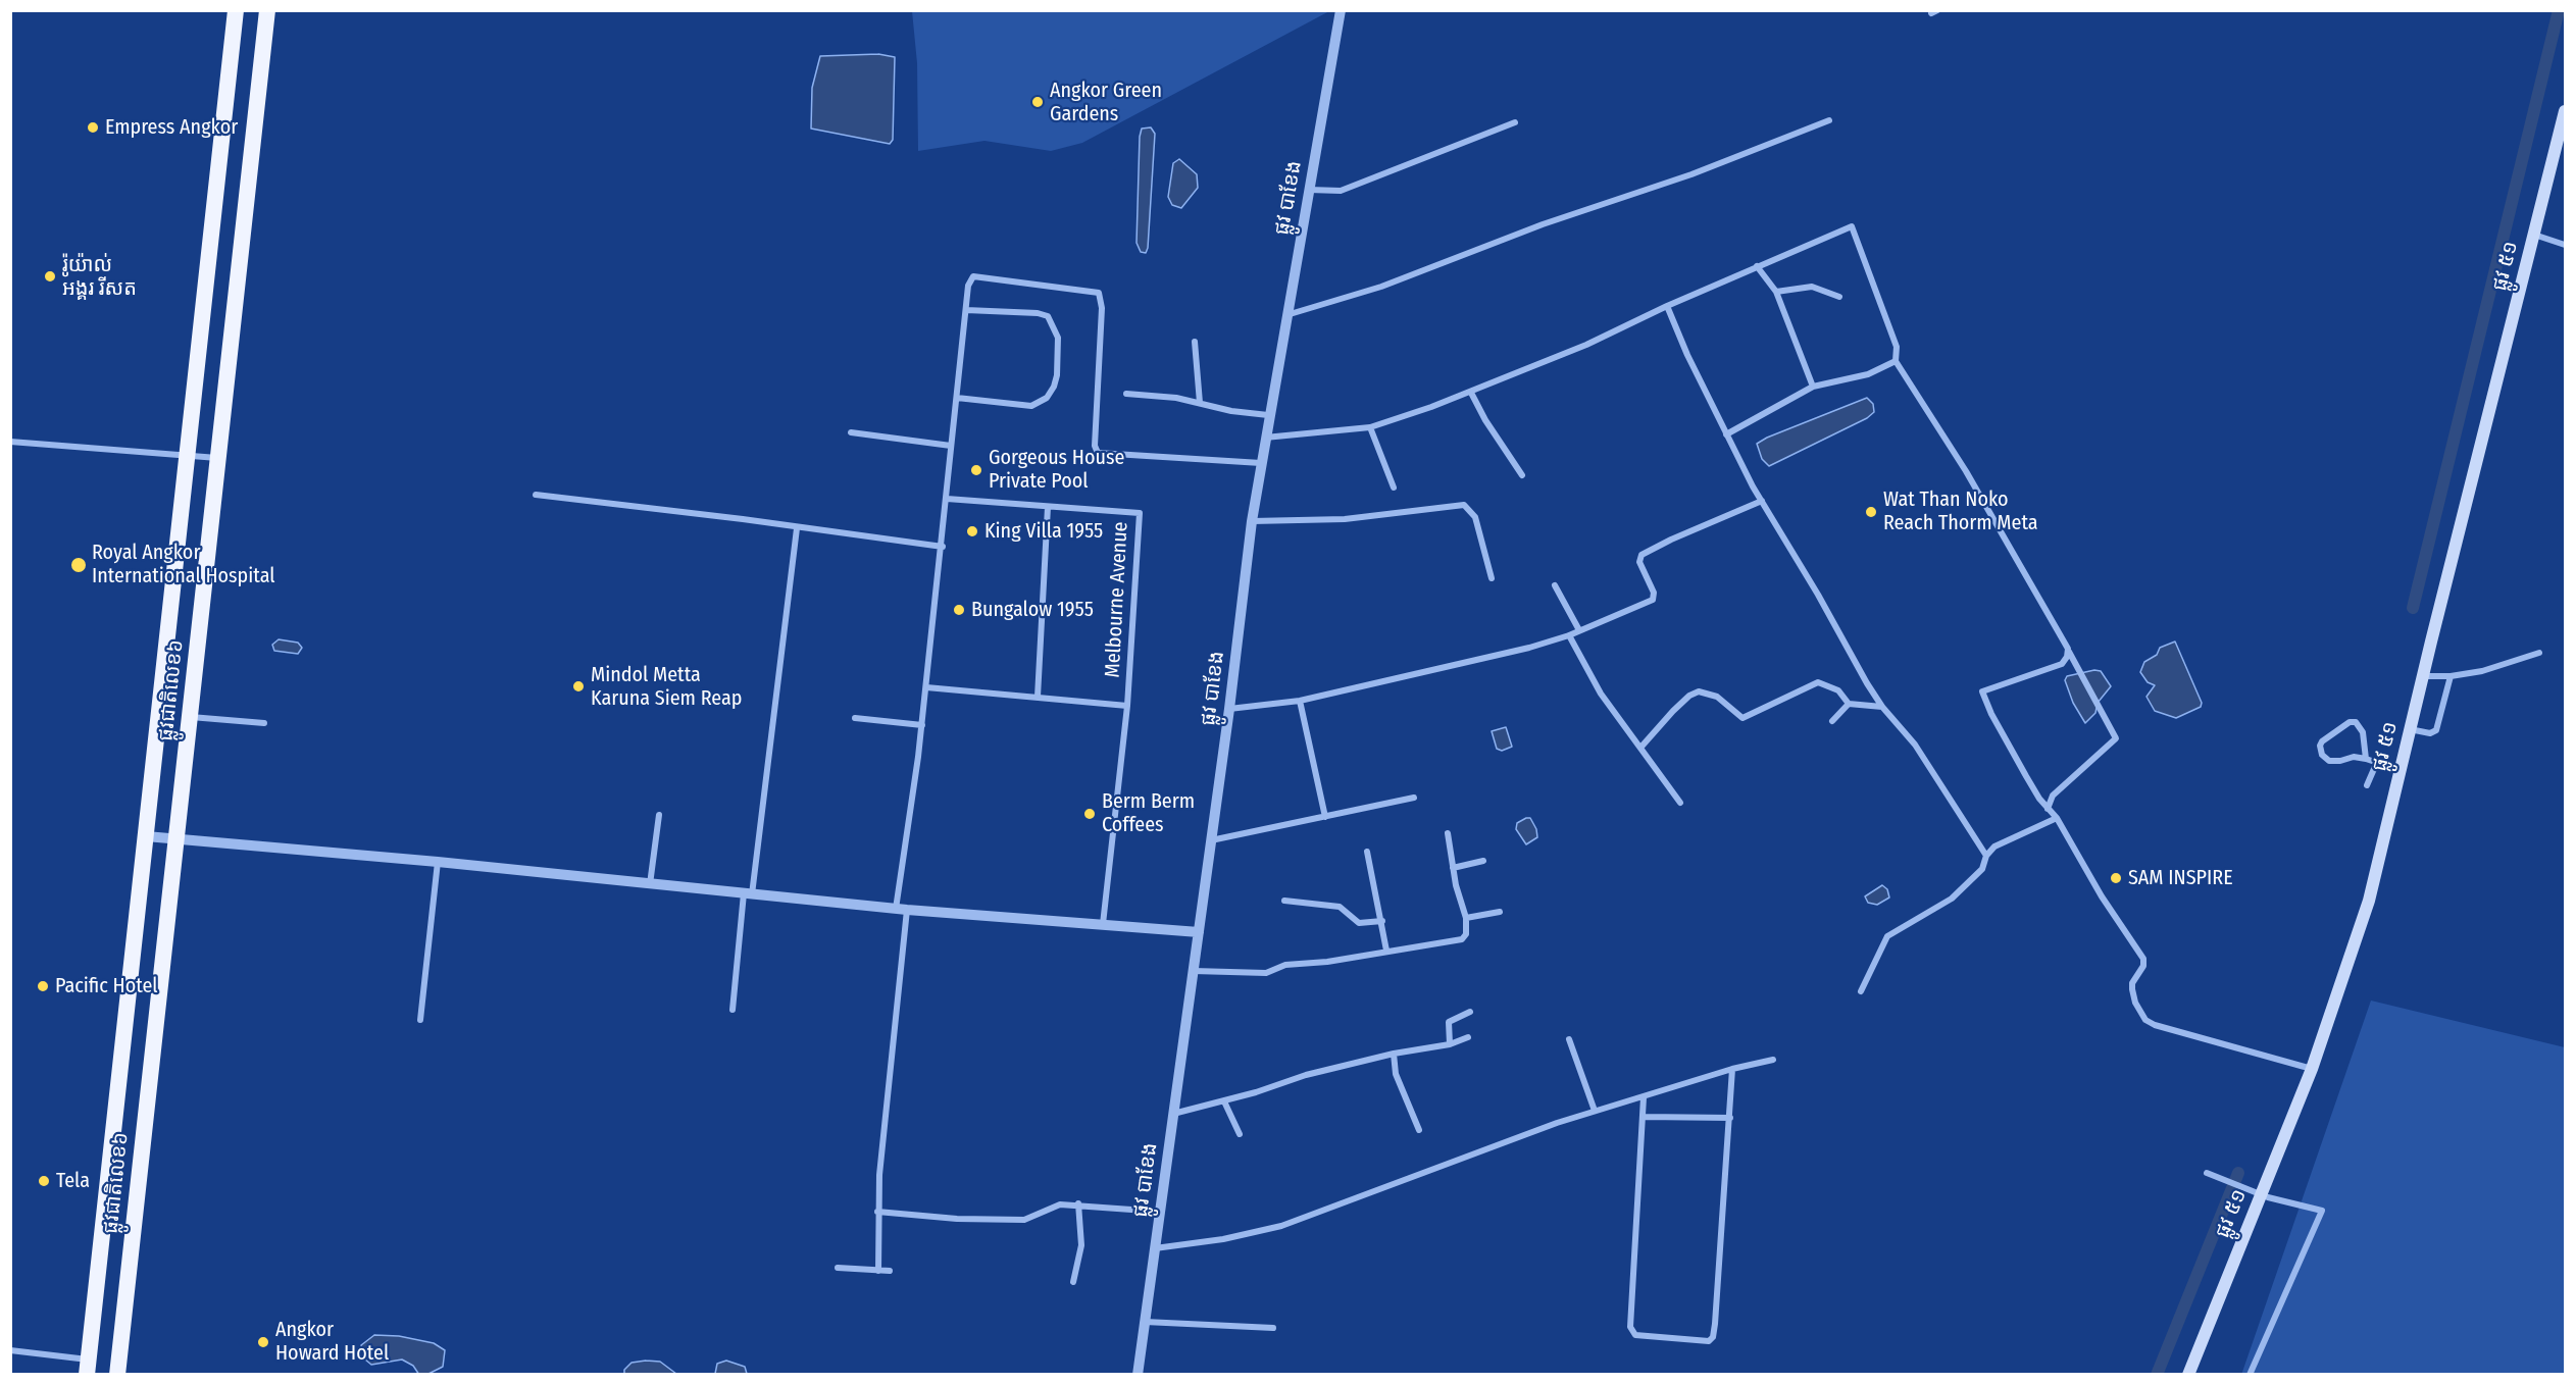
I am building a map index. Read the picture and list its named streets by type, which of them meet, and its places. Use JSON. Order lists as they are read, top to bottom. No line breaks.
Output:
{"streets":{"highway":["ផ្លូវជាតិលេខ៦"],"main road":["ផ្លូវ ៥១"],"street":["ផ្លូវ បាខែង","Melbourne Avenue"]},"places":["Angkor Green Gardens","Empress Angkor","រ៉ូយ៉ាល់ អង្គរ រីសត","Gorgeous House Private Pool","Wat Than Noko Reach Thorm Meta","King Villa 1955","Royal Angkor International Hospital","Bungalow 1955","Mindol Metta Karuna Siem Reap","Berm Berm Coffees","SAM INSPIRE","Pacific Hotel","Tela","Angkor Howard Hotel"]}
